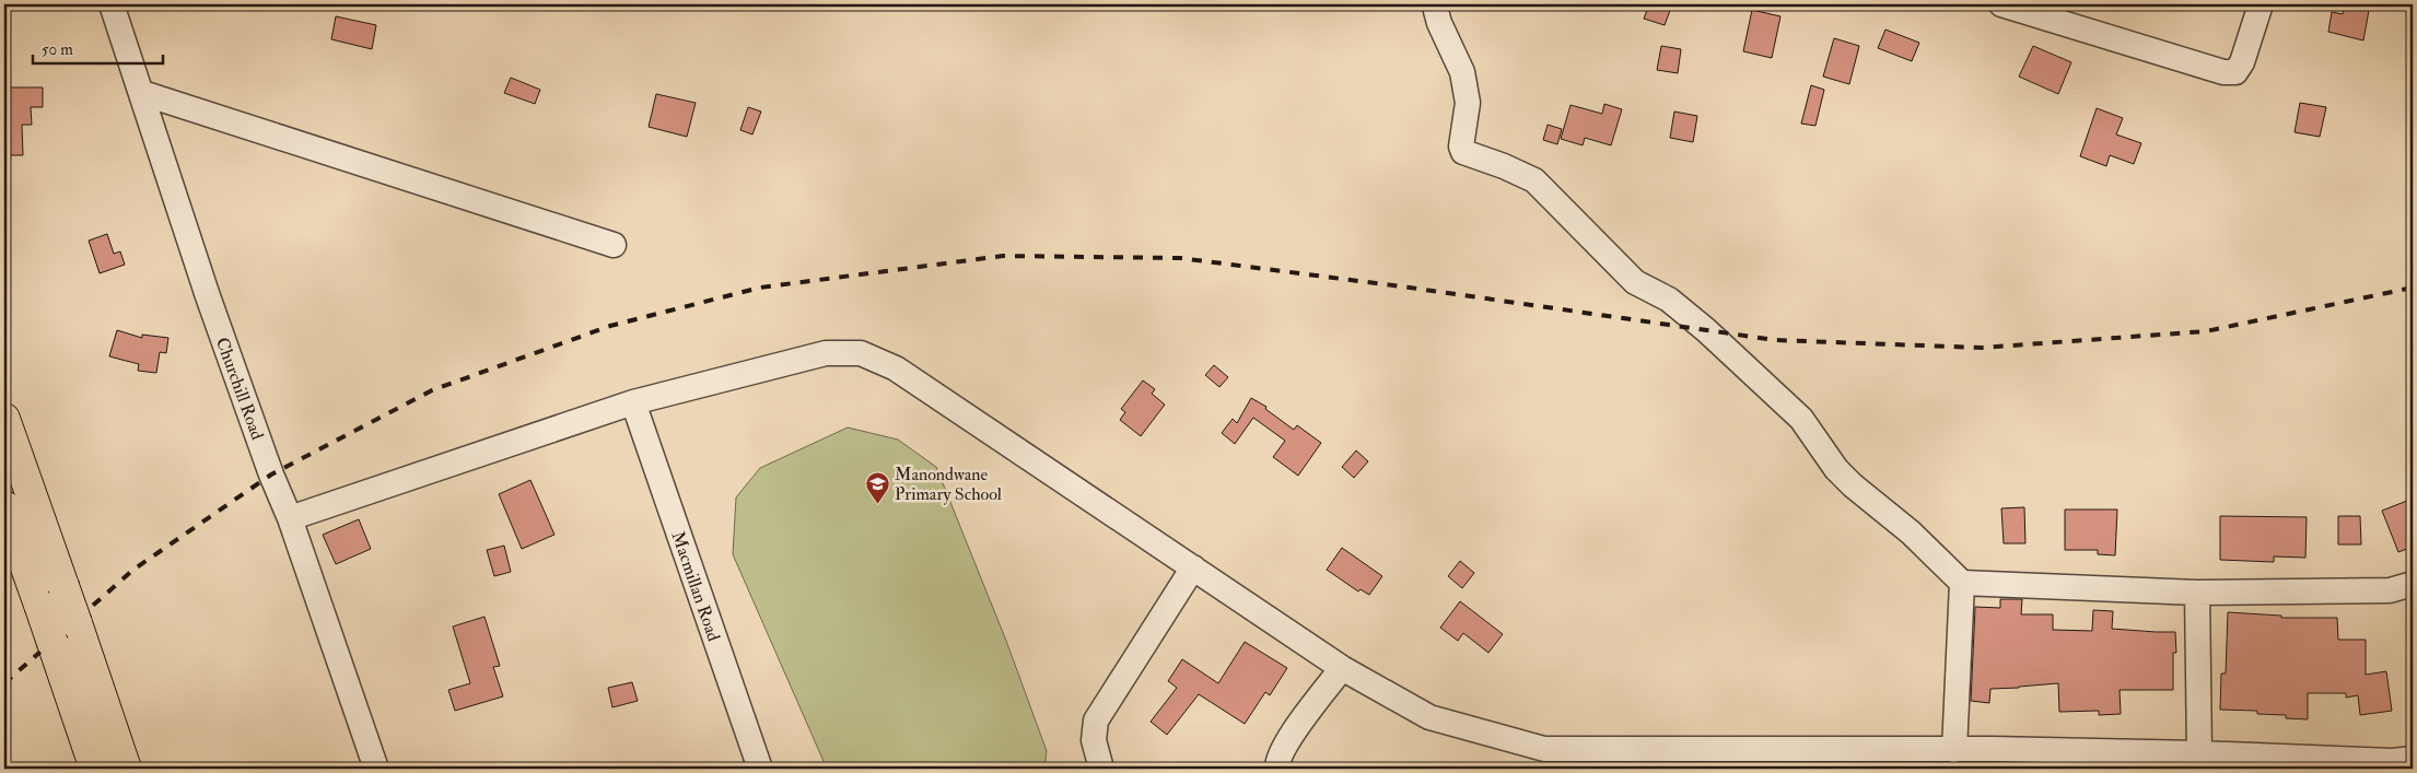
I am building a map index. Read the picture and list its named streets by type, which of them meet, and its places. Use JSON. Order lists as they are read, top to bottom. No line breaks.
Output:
{"streets":{"street":["Churchill Road","Macmillan Road"]},"places":{"school or university":["Manondwane Primary School"]},"scale_bar":"50 m"}
